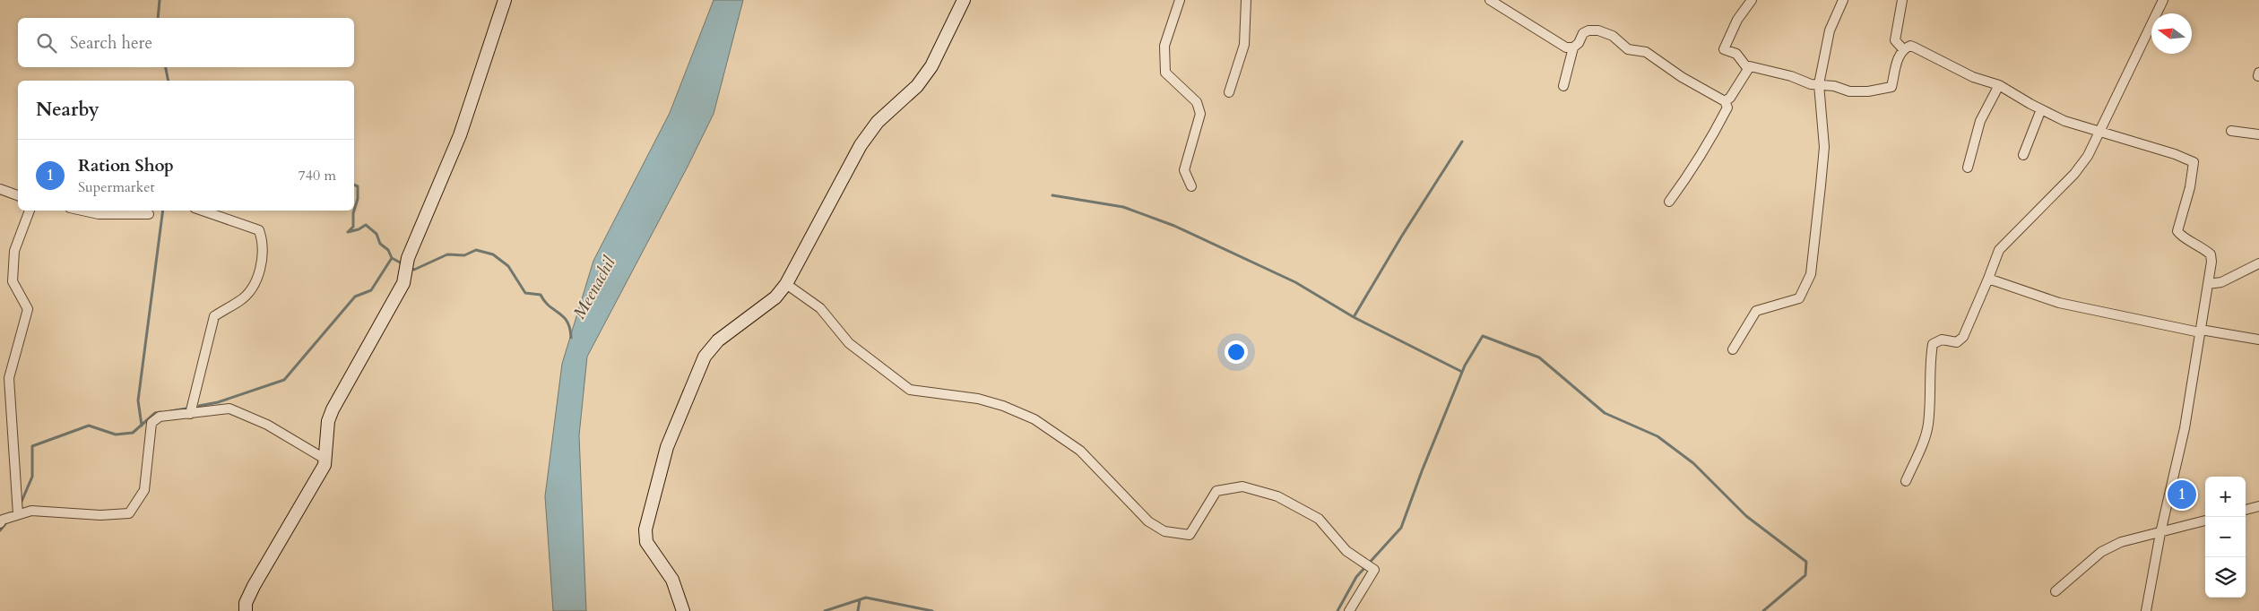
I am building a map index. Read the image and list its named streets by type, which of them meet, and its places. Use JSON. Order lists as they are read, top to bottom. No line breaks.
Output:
{"water":["Meenachil"],"north":"left","page":{"search":"Search here","heading":"Nearby","list":[{"mark":"1","name":"Ration Shop","note":"Supermarket","value":"740 m"}],"map_buttons":["+","−"],"pins":"1"}}
